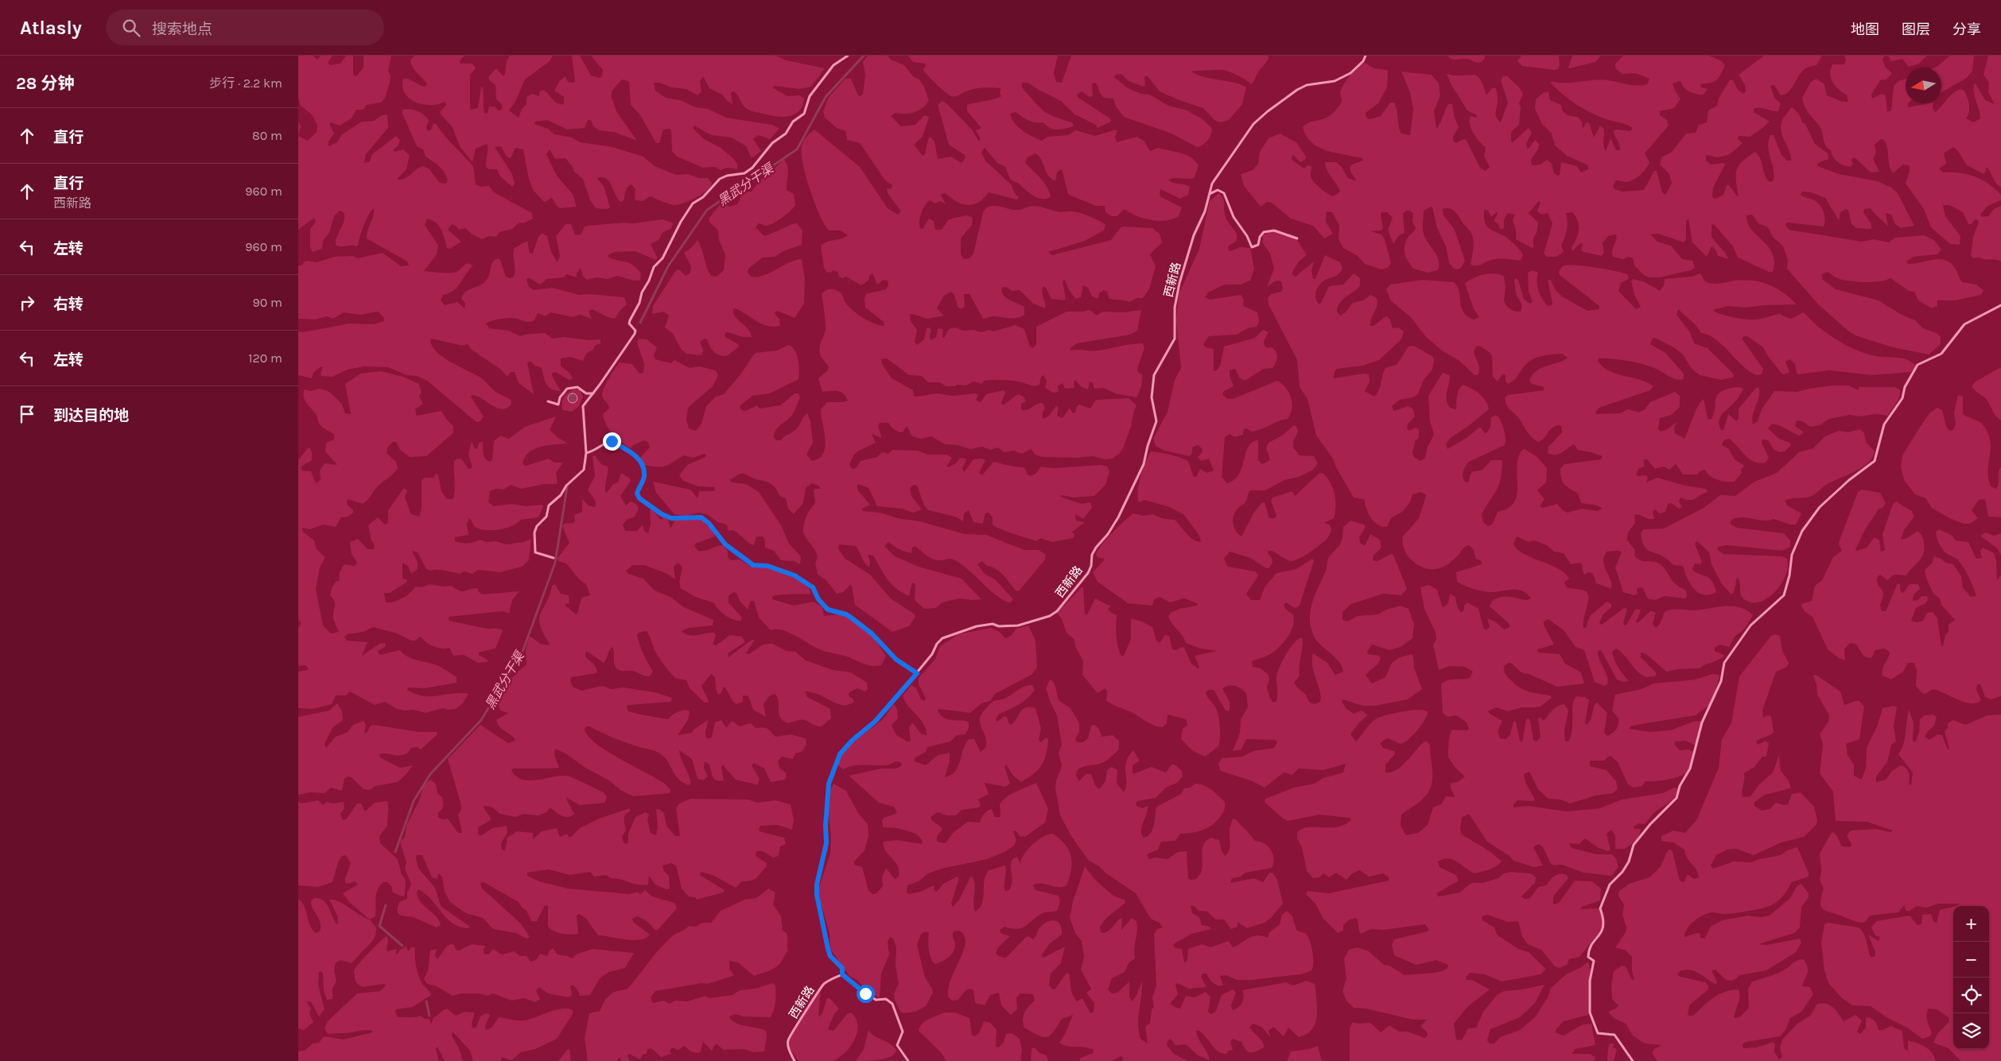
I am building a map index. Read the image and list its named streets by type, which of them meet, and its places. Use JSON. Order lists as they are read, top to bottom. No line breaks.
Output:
{"streets":{"street":["西新路"]},"water":["黑武分干渠"],"north":"left","page":{"header":"Atlasly","search":"搜索地点","nav":["地图","图层","分享"],"heading":["28 分钟","步行 · 2.2 km"],"list":[["直行","80 m"],["直行","西新路","960 m"],["左转","960 m"],["右转","90 m"],["左转","120 m"],"到达目的地"],"map_buttons":["+","−"]}}
